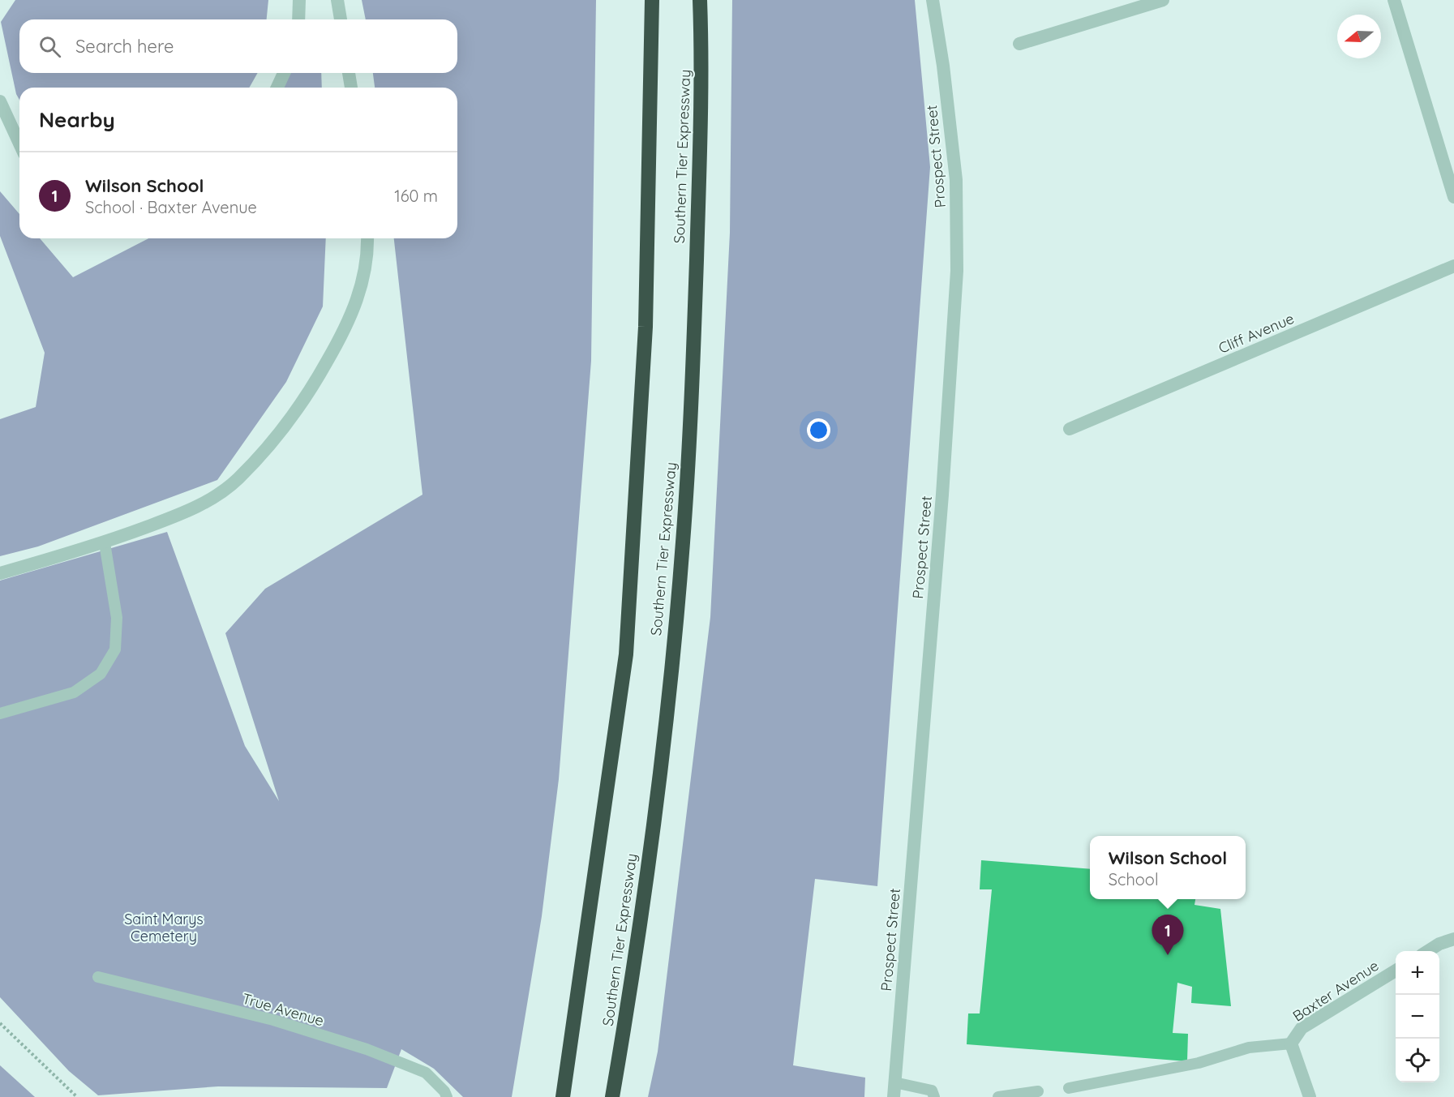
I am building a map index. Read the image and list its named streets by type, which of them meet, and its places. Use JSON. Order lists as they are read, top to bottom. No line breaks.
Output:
{"streets":{"highway":["Southern Tier Expressway"],"street":["Prospect Street","Cliff Avenue","Baxter Avenue"],"lane":["True Avenue"]},"parks":["Saint Marys Cemetery"],"north":"left","page":{"search":"Search here","heading":"Nearby","list":[{"mark":"1","name":"Wilson School","note":"School · Baxter Avenue","value":"160 m"}],"popup":["Wilson School","School"],"pins":"1","map_buttons":["+","−"]}}
